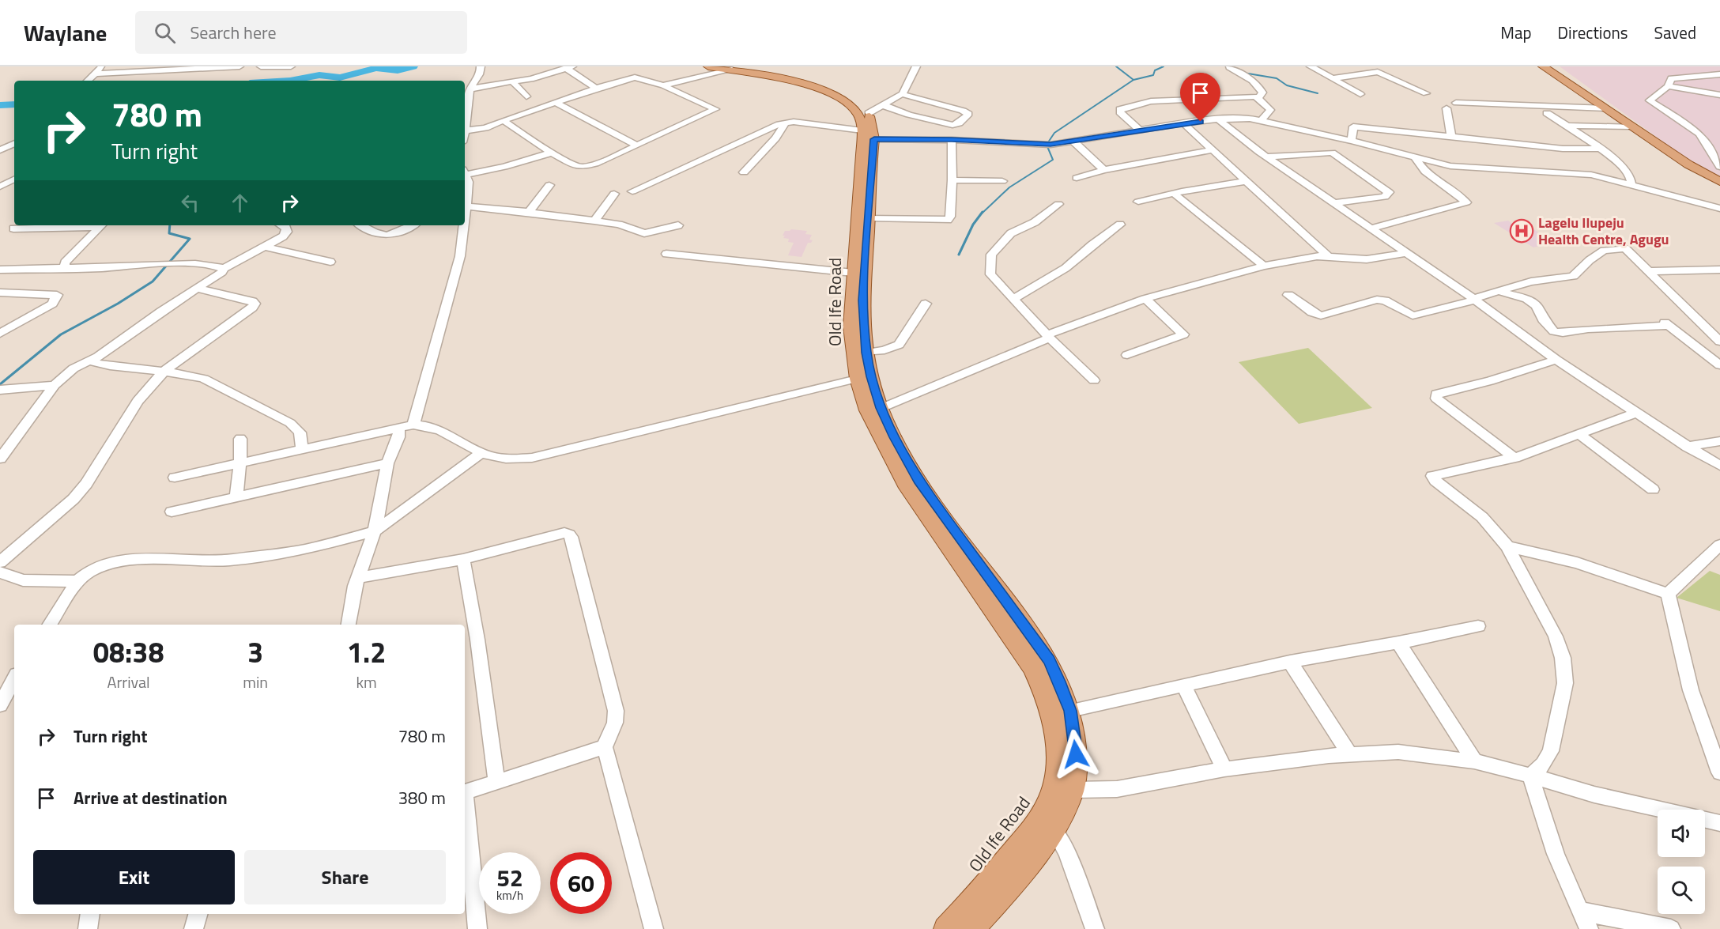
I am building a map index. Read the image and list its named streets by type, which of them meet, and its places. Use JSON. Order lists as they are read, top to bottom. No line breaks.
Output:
{"streets":{"main road":["Old Ife Road"]},"places":{"hospital":["Lagelu Ilupeju Health Centre, Agugu"]},"page":{"header":"Waylane","search":"Search here","nav":["Map","Directions","Saved"],"turn":["780 m","Turn right"],"eta":["08:38","Arrival","3","min","1.2","km"],"list":[{"name":"Turn right","value":"780 m"},{"name":"Arrive at destination","value":"380 m"}],"buttons":["Exit","Share"],"speed":"52 km/h","limit":"60"}}
